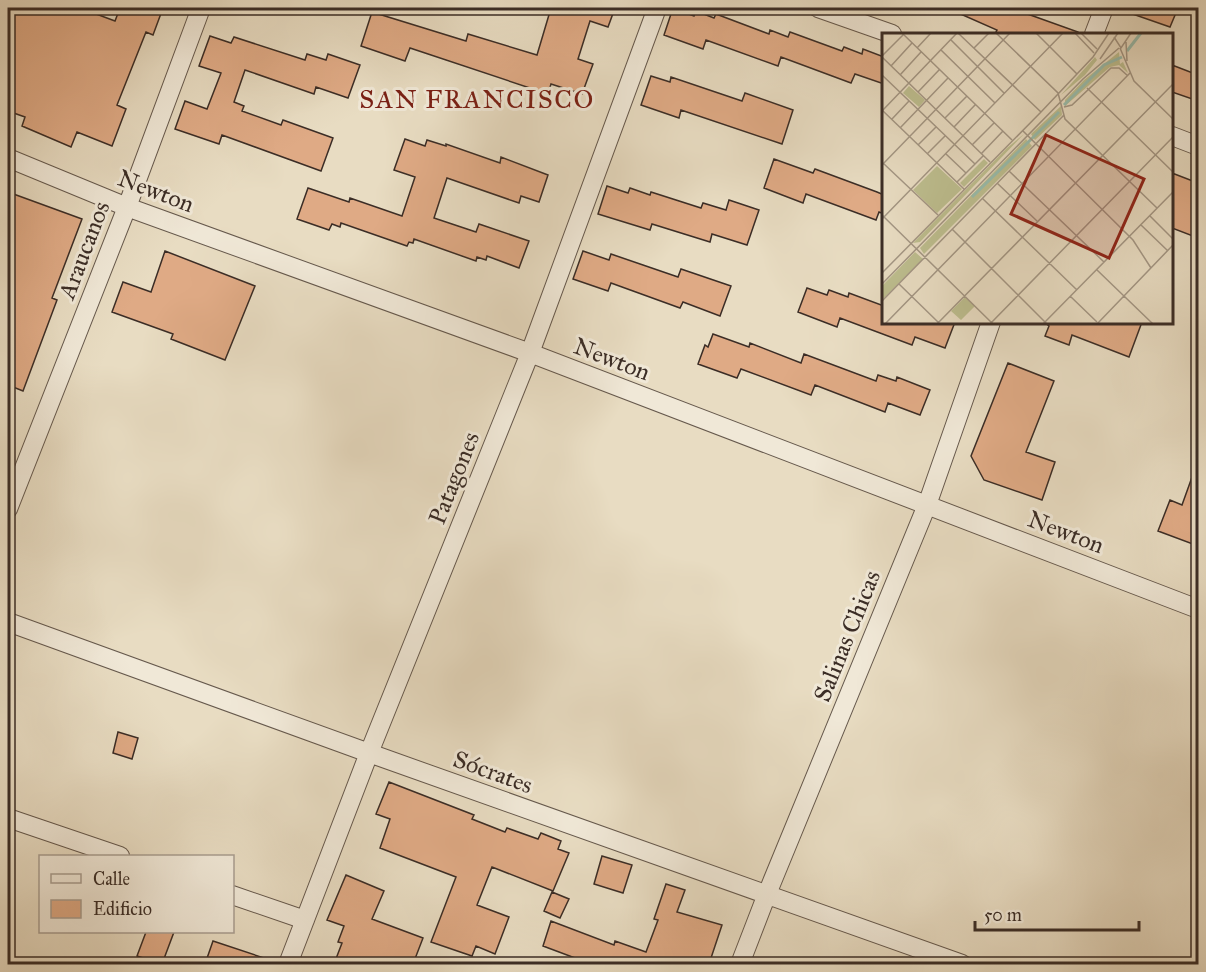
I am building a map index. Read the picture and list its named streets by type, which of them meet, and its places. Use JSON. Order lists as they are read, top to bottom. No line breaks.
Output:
{"streets":{"street":["Newton","Araucanos","Patagones","Salinas Chicas","Sócrates"]},"crossings":[["Newton","Araucanos"],["Newton","Patagones"],["Newton","Salinas Chicas"],["Patagones","Sócrates"],["Salinas Chicas","Sócrates"]],"districts":["SAN FRANCISCO"],"legend":["Calle","Edificio"],"scale_bar":"50 m"}
